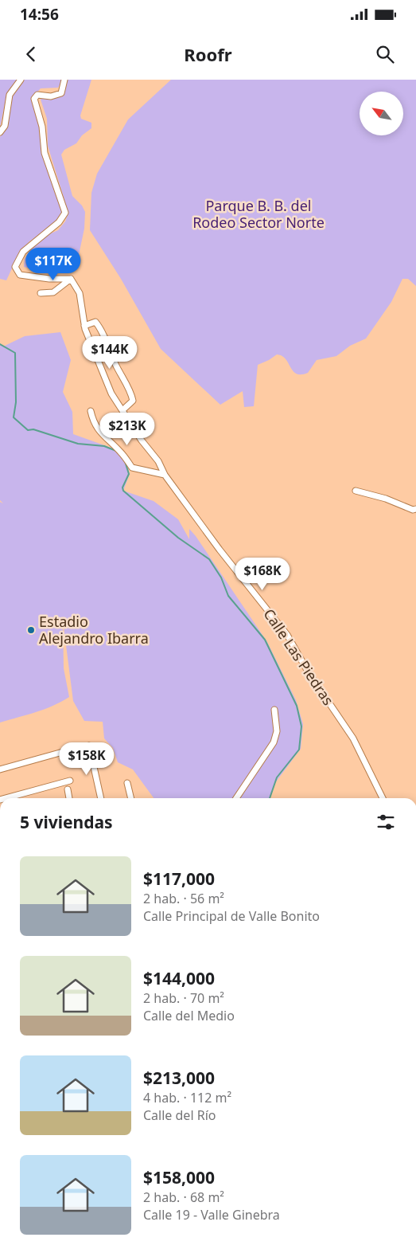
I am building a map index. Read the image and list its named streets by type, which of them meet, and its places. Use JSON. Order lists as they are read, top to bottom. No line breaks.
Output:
{"streets":{"street":["Calle Las Piedras"]},"parks":["Parque B. B. del Rodeo Sector Norte"],"places":["Estadio Alejandro Ibarra"],"north":"top left","page":{"status":"14:56","header":"Roofr","price":["$117K","$144K","$213K","$168K","$158K"],"heading":"5 viviendas","list":[{"name":"$117,000","note":"2 hab. · 56 m² · Calle Principal de Valle Bonito"},{"name":"$144,000","note":"2 hab. · 70 m² · Calle del Medio"},{"name":"$213,000","note":"4 hab. · 112 m² · Calle del Río"},{"name":"$158,000","note":"2 hab. · 68 m² · Calle 19 - Valle Ginebra"}]}}
